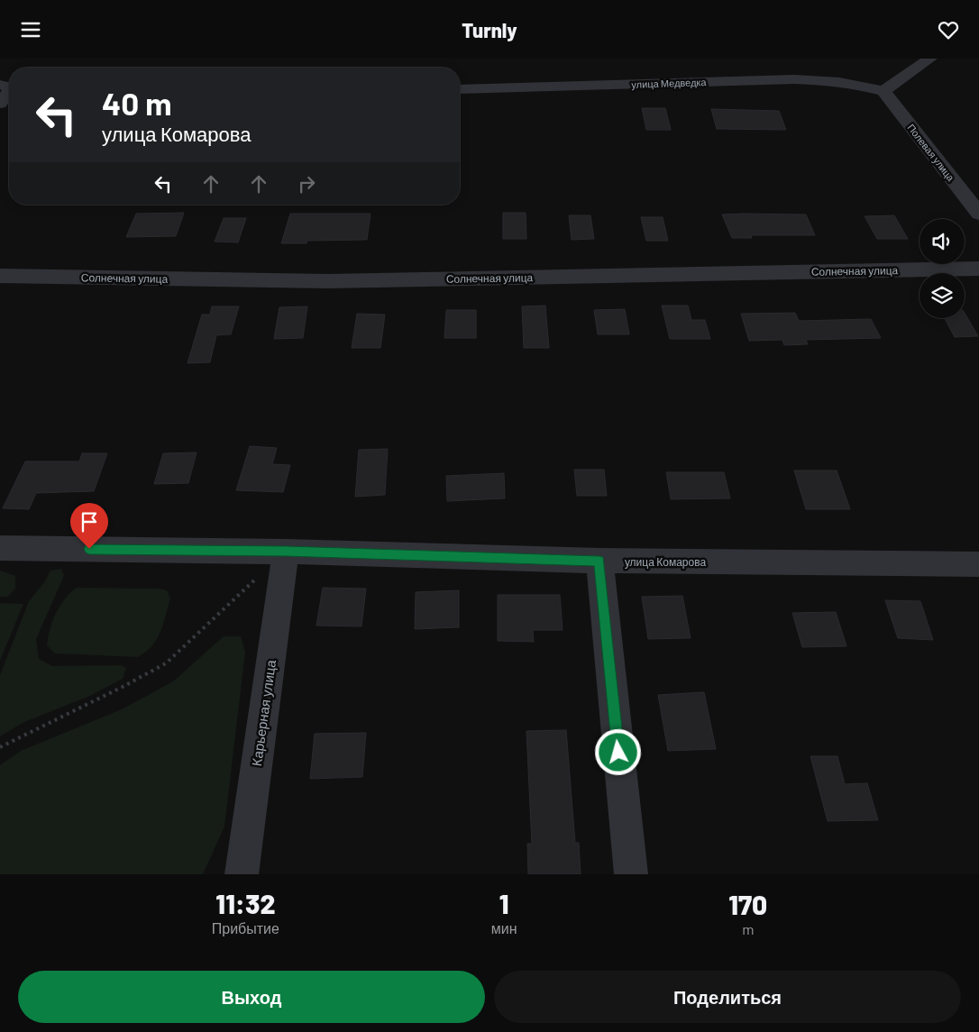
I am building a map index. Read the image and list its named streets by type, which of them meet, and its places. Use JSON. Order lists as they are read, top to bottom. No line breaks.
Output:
{"streets":{"street":["улица Медведка","Полевая улица","Солнечная улица","улица Комарова","Карьерная улица"]},"crossings":[["улица Медведка","Полевая улица"],["улица Комарова","Карьерная улица"]],"page":{"header":"Turnly","turn":["40 m","улица Комарова"],"eta":["11:32","Прибытие","1","мин","170","m"],"buttons":["Выход","Поделиться"]}}
